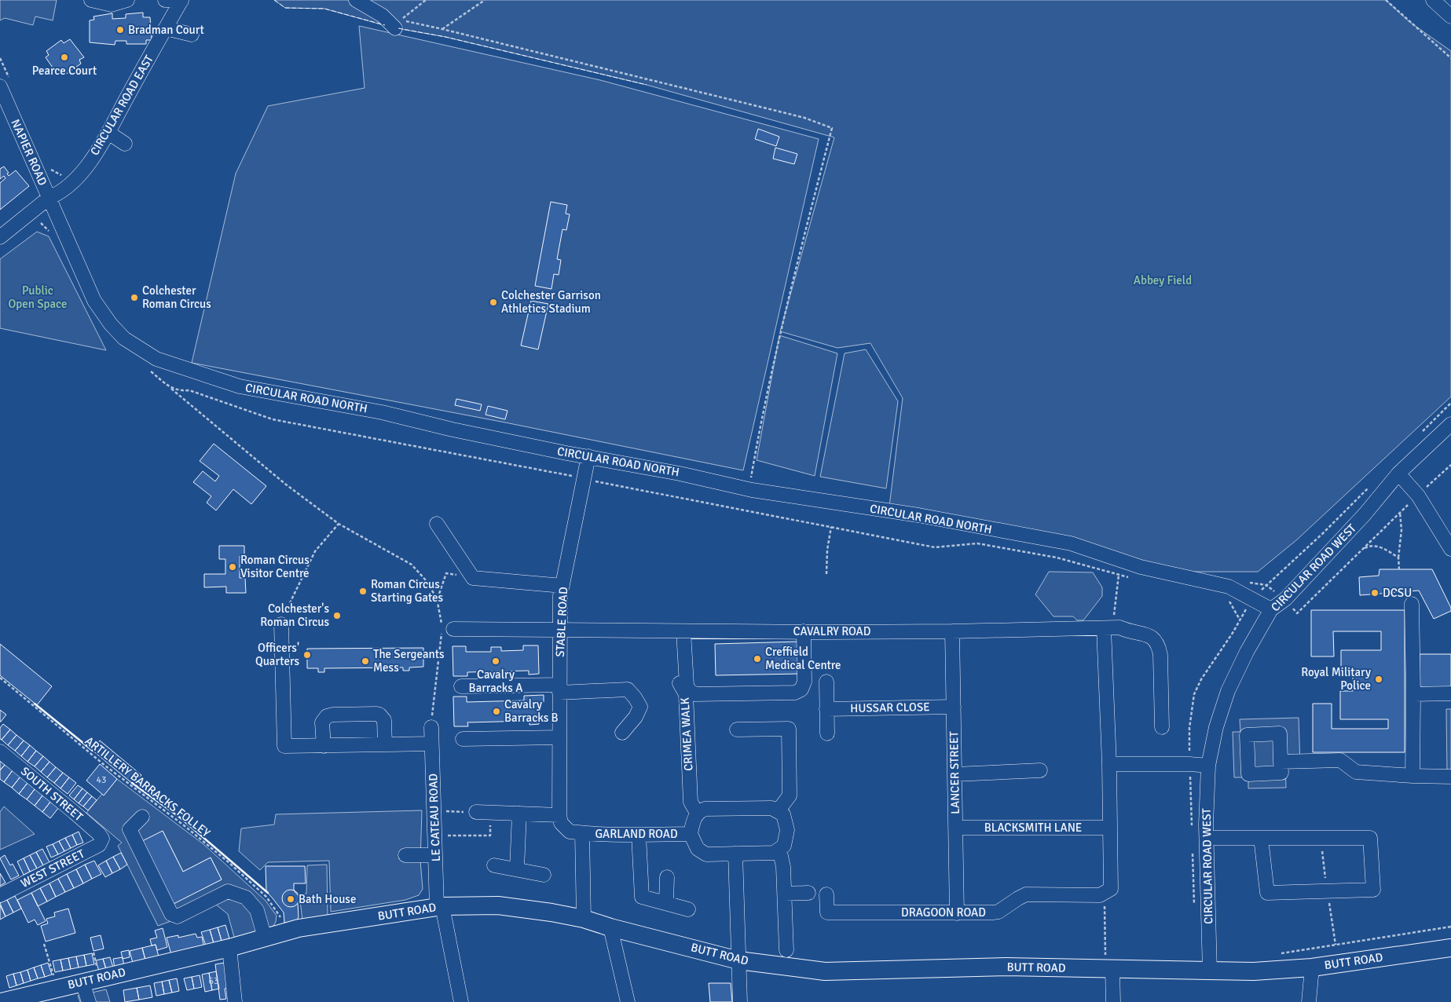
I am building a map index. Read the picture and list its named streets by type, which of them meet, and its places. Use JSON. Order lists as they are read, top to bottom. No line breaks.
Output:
{"streets":{"main road":["BUTT ROAD"],"street":["CIRCULAR ROAD EAST","NAPIER ROAD","CIRCULAR ROAD NORTH","CIRCULAR ROAD WEST","STABLE ROAD","CAVALRY ROAD","HUSSAR CLOSE","CRIMEA WALK","LANCER STREET","SOUTH STREET","LE CATEAU ROAD","BLACKSMITH LANE","GARLAND ROAD","WEST STREET","DRAGOON ROAD"],"path":["ARTILLERY BARRACKS FOLLEY"]},"crossings":[["CIRCULAR ROAD EAST","NAPIER ROAD"],["CIRCULAR ROAD EAST","CIRCULAR ROAD NORTH"],["NAPIER ROAD","CIRCULAR ROAD NORTH"],["CIRCULAR ROAD NORTH","CIRCULAR ROAD WEST"],["CIRCULAR ROAD NORTH","STABLE ROAD"],["CIRCULAR ROAD WEST","BUTT ROAD"],["STABLE ROAD","CAVALRY ROAD"],["STABLE ROAD","GARLAND ROAD"],["CAVALRY ROAD","CRIMEA WALK"],["CAVALRY ROAD","LANCER STREET"],["HUSSAR CLOSE","LANCER STREET"],["CRIMEA WALK","GARLAND ROAD"],["LANCER STREET","BLACKSMITH LANE"],["LANCER STREET","DRAGOON ROAD"],["SOUTH STREET","WEST STREET"],["LE CATEAU ROAD","BUTT ROAD"],["GARLAND ROAD","BUTT ROAD"]],"parks":["Abbey Field","Public Open Space"],"places":["Bradman Court","Pearce Court","Colchester Roman Circus","Colchester Garrison Athletics Stadium","Roman Circus Visitor Centre","Roman Circus Starting Gates","DCSU","Colchester's Roman Circus","Officers' Quarters","Creffield Medical Centre","The Sergeants Mess","Cavalry Barracks A","Royal Military Police","Cavalry Barracks B","Bath House"],"house_numbers":["43","63"]}
